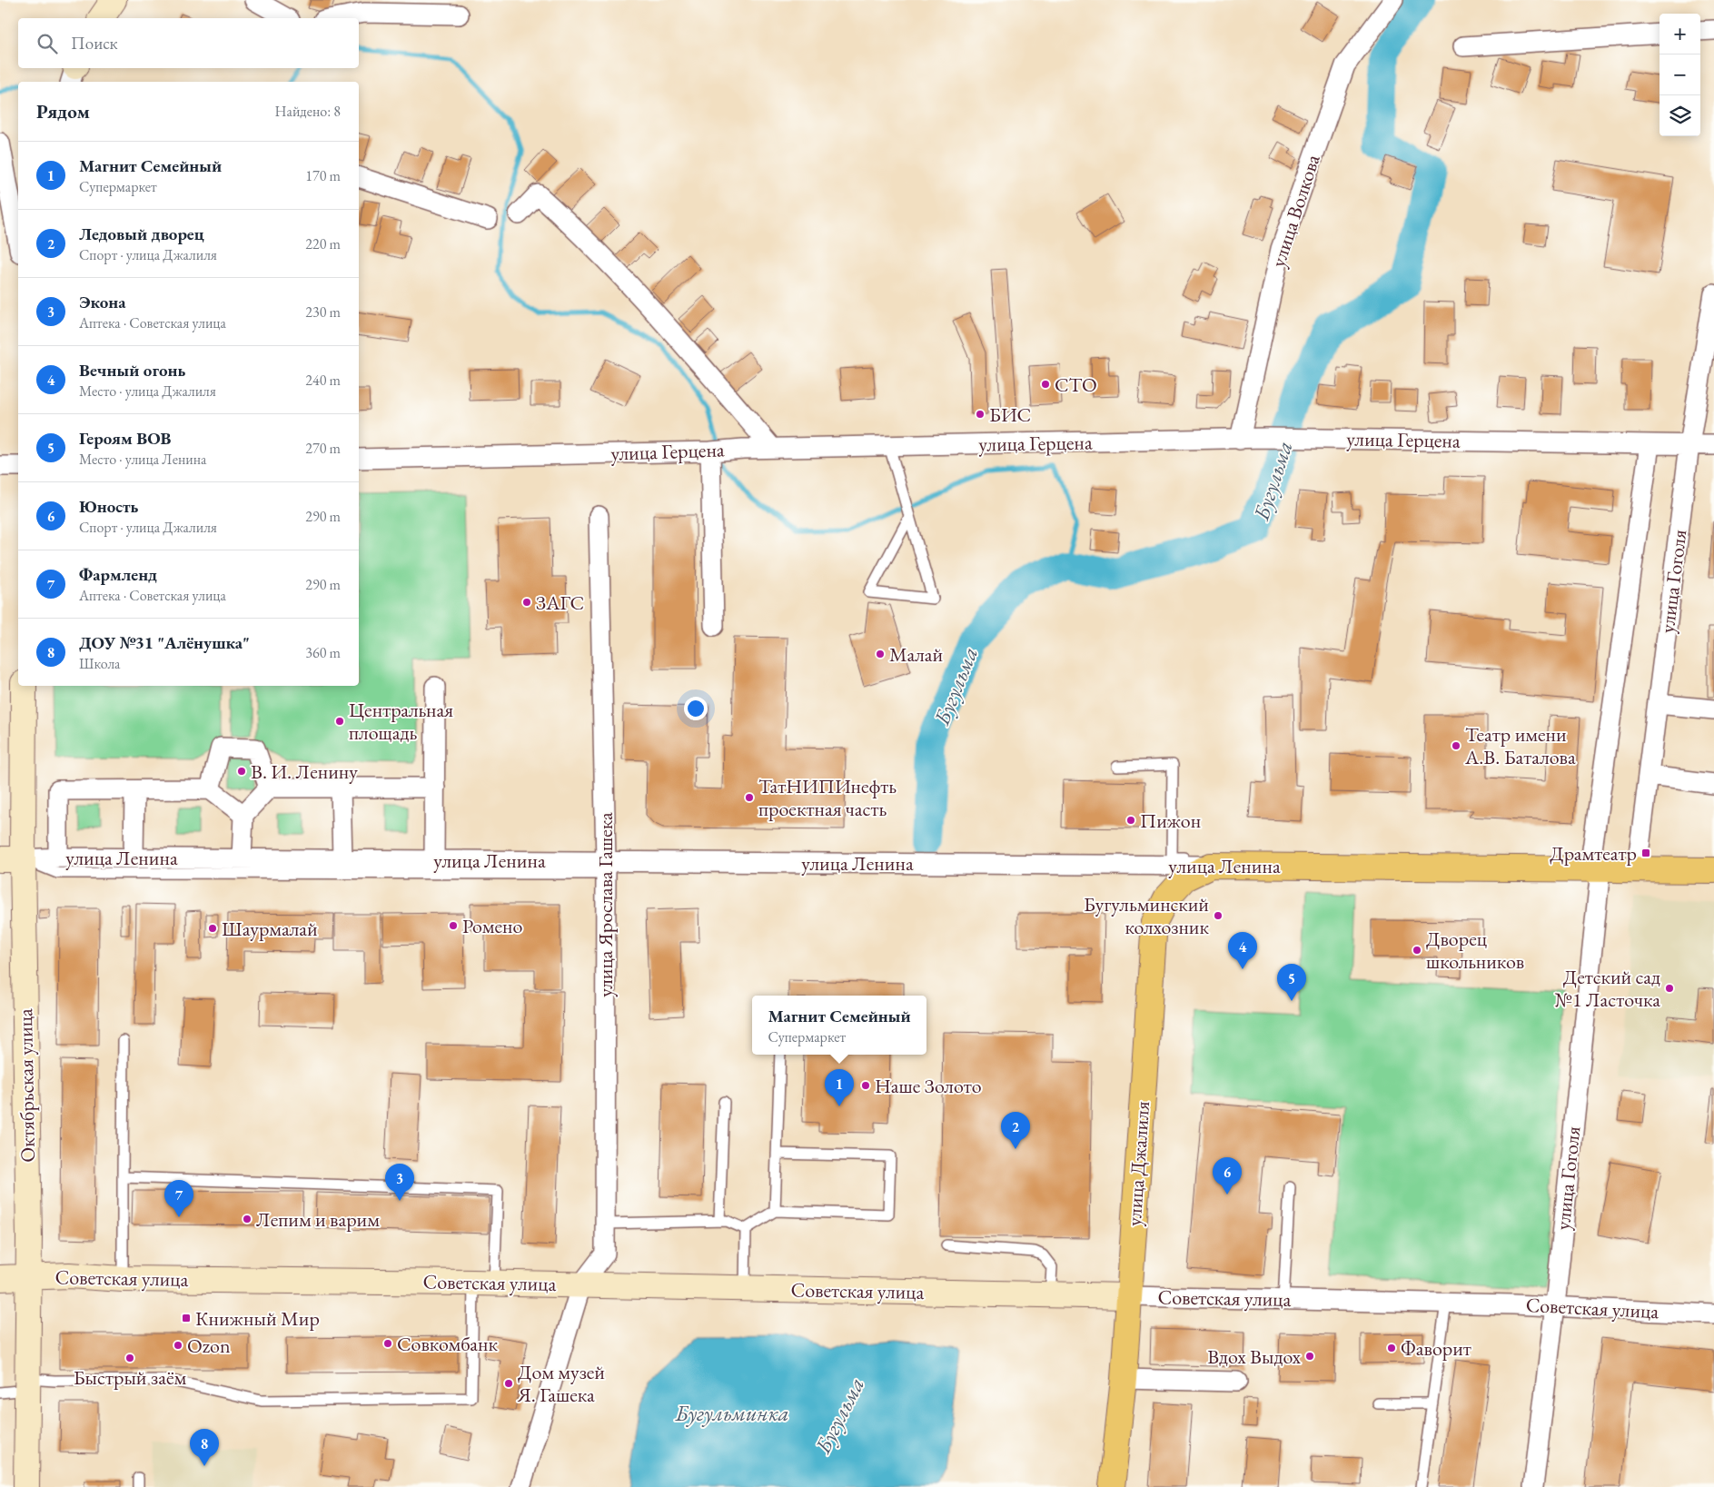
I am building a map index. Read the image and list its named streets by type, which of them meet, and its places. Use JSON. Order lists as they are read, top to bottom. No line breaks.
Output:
{"streets":{"main road":["улица Ленина","улица Джалиля"],"street":["улица Волкова","улица Герцена","улица Гоголя","улица Ярослава Гашека","Октябрьская улица","Советская улица"]},"crossings":[["улица Волкова","улица Герцена"],["улица Герцена","улица Гоголя"],["улица Гоголя","улица Ленина"],["улица Гоголя","Советская улица"],["улица Ленина","улица Ярослава Гашека"],["улица Ленина","Октябрьская улица"],["улица Ленина","улица Джалиля"],["улица Ярослава Гашека","Советская улица"],["Октябрьская улица","Советская улица"],["улица Джалиля","Советская улица"]],"water":["Бугульма","Бугульминка"],"places":{"other":["СТО","БИС","ЗАГС","Малай","Центральная площадь","Театр имени А.В. Баталова","В. И. Ленину","ТатНИПИнефть проектная часть","Пижон","Бугульминский колхозник","Ромено","Шаурмалай","Дворец школьников","Детский сад №1 Ласточка","Наше Золото","Лепим и варим","Совкомбанк","Ozon","Фаворит","Вдох Выдох","Быстрый заём","Дом музей Я. Гашека"],"transit":["Драмтеатр","Книжный Мир"]},"page":{"map_buttons":["+","−"],"search":"Поиск","heading":["Рядом","Найдено: 8"],"list":[{"mark":"1","name":"Магнит Семейный","note":"Супермаркет","value":"170 m"},{"mark":"2","name":"Ледовый дворец","note":"Спорт · улица Джалиля","value":"220 m"},{"mark":"3","name":"Экона","note":"Аптека · Советская улица","value":"230 m"},{"mark":"4","name":"Вечный огонь","note":"Место · улица Джалиля","value":"240 m"},{"mark":"5","name":"Героям ВОВ","note":"Место · улица Ленина","value":"270 m"},{"mark":"6","name":"Юность","note":"Спорт · улица Джалиля","value":"290 m"},{"mark":"7","name":"Фармленд","note":"Аптека · Советская улица","value":"290 m"},{"mark":"8","name":"ДОУ №31 \"Алёнушка\"","note":"Школа","value":"360 m"}],"pins":["4","5","1","2","6","3","7","8"],"popup":["Магнит Семейный","Супермаркет"]}}
